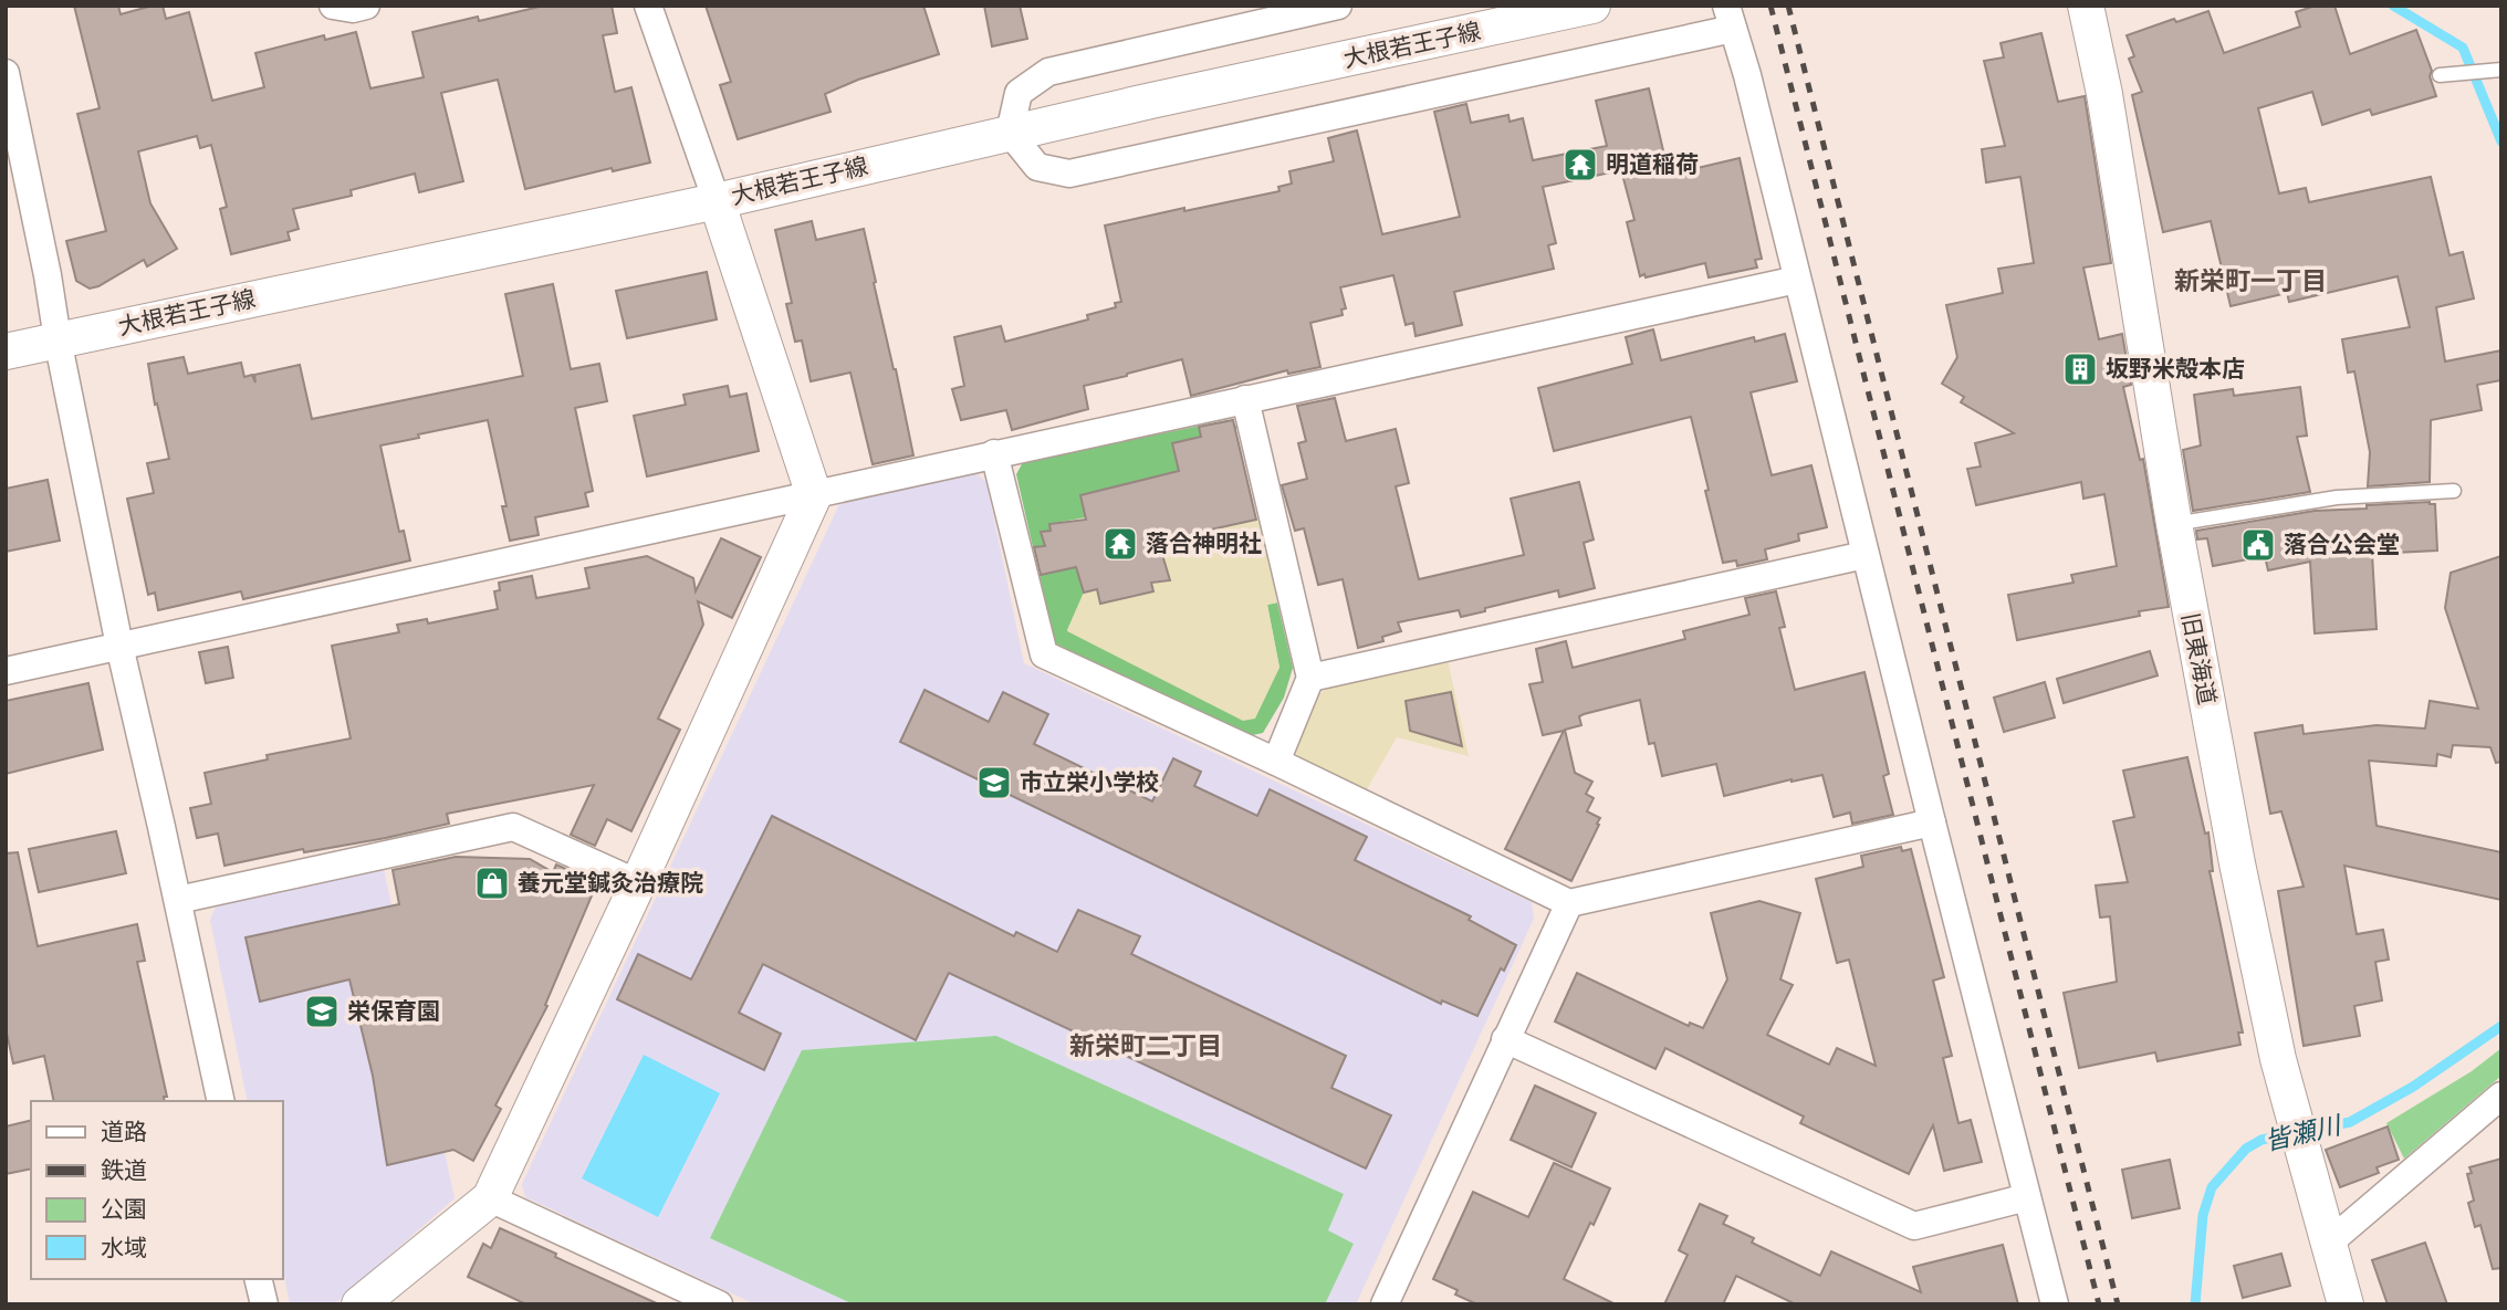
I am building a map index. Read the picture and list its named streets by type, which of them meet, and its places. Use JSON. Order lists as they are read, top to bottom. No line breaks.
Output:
{"streets":{"street":["大根若王子線","旧東海道"]},"districts":["新栄町一丁目","新栄町二丁目"],"water":["皆瀬川"],"places":{"temple":["明道稲荷","落合神明社"],"building":["坂野米殻本店"],"public building":["落合公会堂"],"school or university":["市立栄小学校","栄保育園"],"shop":["養元堂鍼灸治療院"]},"legend":["道路","鉄道","公園","水域"]}
